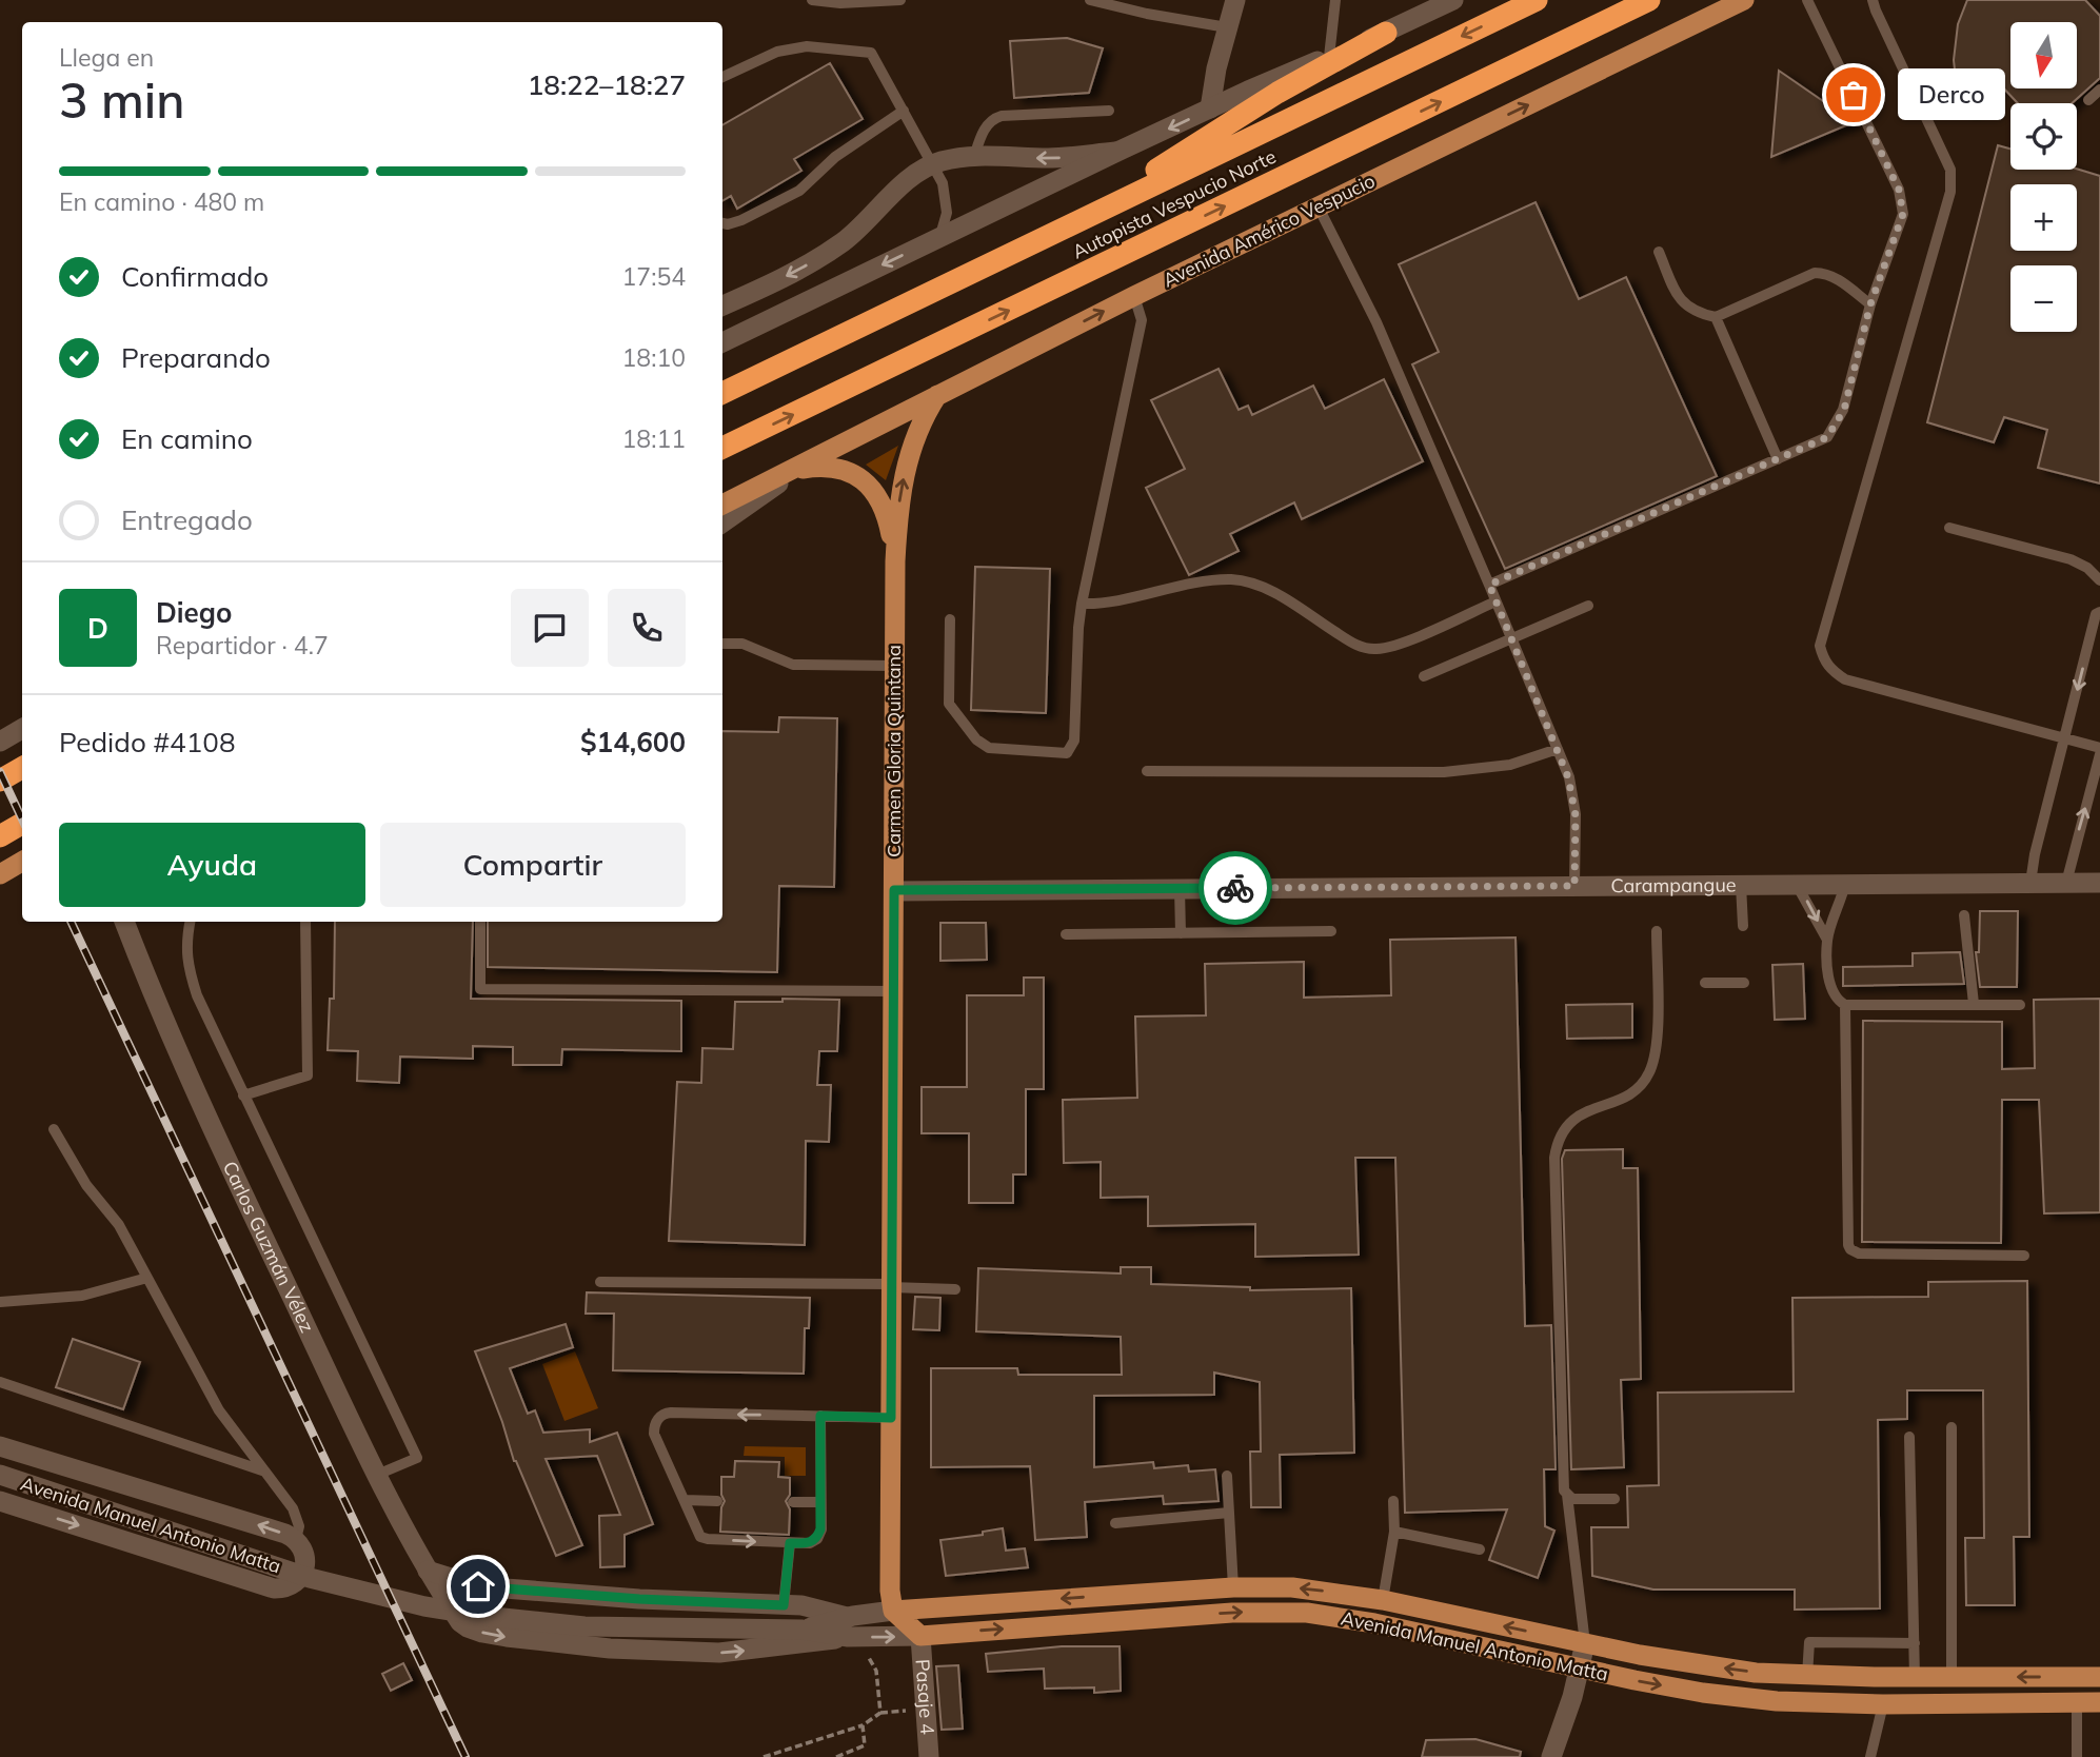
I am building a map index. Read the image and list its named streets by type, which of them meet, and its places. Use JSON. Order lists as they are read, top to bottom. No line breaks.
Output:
{"streets":{"highway":["Autopista Vespucio Norte"],"main road":["Avenida Américo Vespucio","Carmen Gloria Quintana","Avenida Manuel Antonio Matta"],"street":["Carampangue","Carlos Guzmán Vélez","Pasaje 4"]},"crossings":[["Avenida Américo Vespucio","Carmen Gloria Quintana"],["Carmen Gloria Quintana","Carampangue"],["Carmen Gloria Quintana","Avenida Manuel Antonio Matta"],["Carlos Guzmán Vélez","Avenida Manuel Antonio Matta"],["Avenida Manuel Antonio Matta","Pasaje 4"]],"one_way":["Avenida Américo Vespucio"],"places":["Derco"],"north":"bottom","page":{"map_buttons":["+","−"],"heading":["3 min","Llega en","18:22–18:27"],"panel":["Diego","Repartidor · 4.7","Pedido #4108","$14,600"],"bubble":"Derco","bar":"En camino · 480 m","list":[["Confirmado","17:54"],["Preparando","18:10"],["En camino","18:11"],"Entregado"],"round":"D","buttons":["Ayuda","Compartir"]}}
